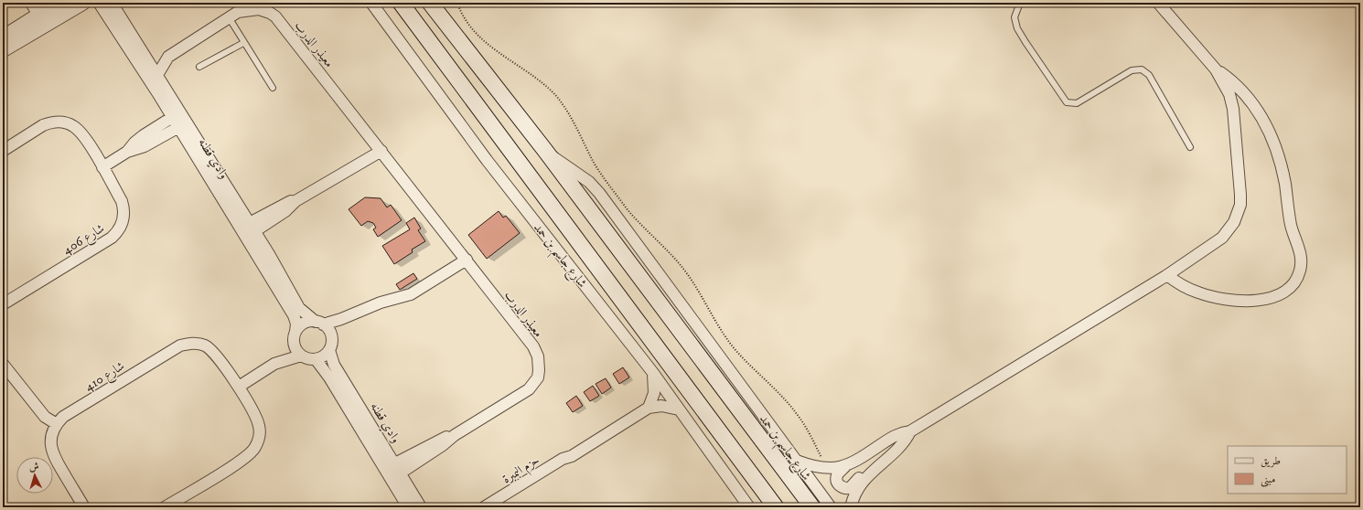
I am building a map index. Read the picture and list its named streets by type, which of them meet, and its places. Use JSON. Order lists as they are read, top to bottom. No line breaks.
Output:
{"streets":{"main road":["شارع جاسم بن حمد"],"street":["معيذر الدرب","وادي قطنه","شارع 406","شارع 410","حزم البمبرة"]},"crossings":[["معيذر الدرب","وادي قطنه"],["شارع جاسم بن حمد","حزم البمبرة"]],"legend":["طريق","مبنى"],"north":"top"}
